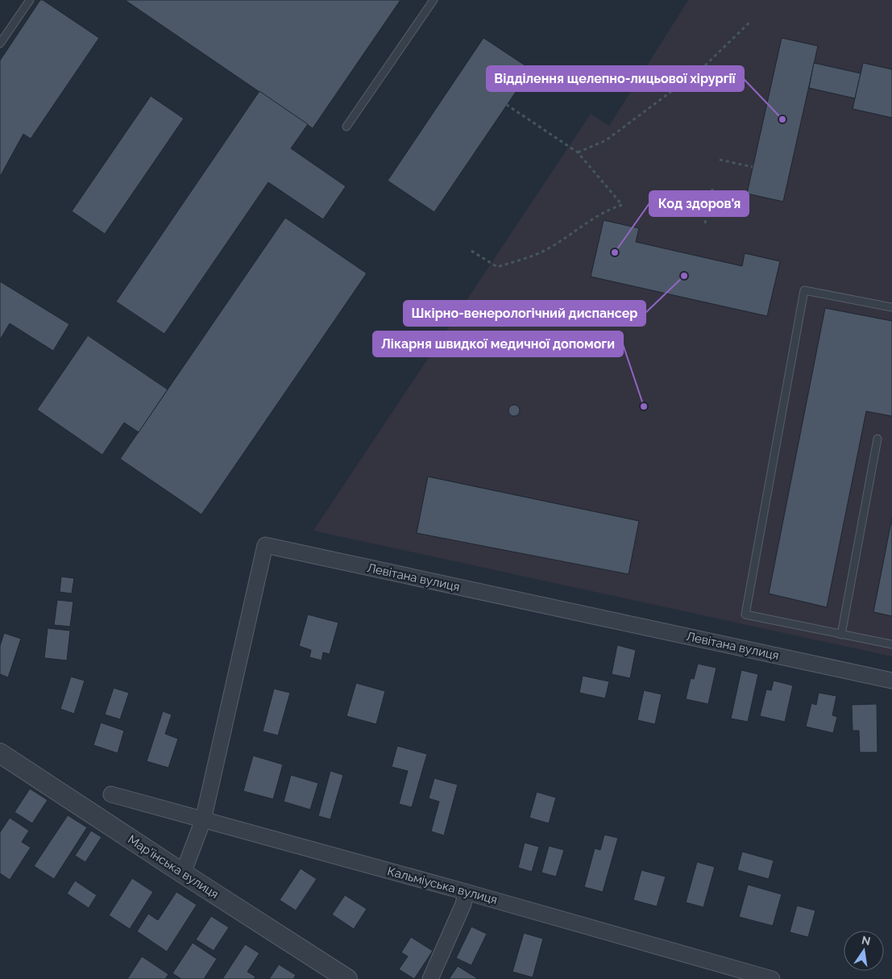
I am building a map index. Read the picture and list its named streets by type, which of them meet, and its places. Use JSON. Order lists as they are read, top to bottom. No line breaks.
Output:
{"streets":{"street":["Левітана вулиця","Мар'їнська вулиця","Кальміуська вулиця"]},"crossings":[["Левітана вулиця","Мар'їнська вулиця"],["Левітана вулиця","Кальміуська вулиця"]],"places":["Відділення щелепно-лицьової хірургії","Код здоров'я","Шкірно-венерологічний диспансер","Лікарня швидкої медичної допомоги"],"north":"top"}
